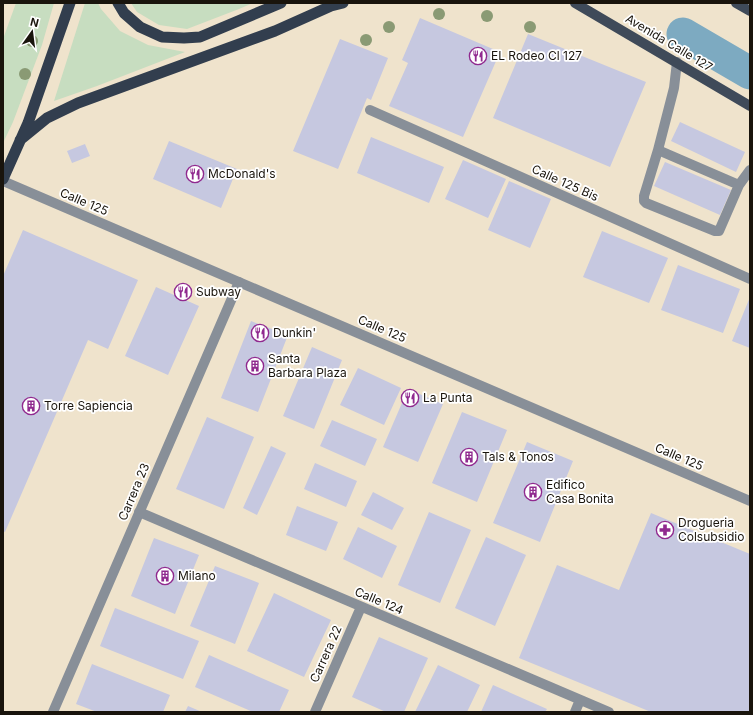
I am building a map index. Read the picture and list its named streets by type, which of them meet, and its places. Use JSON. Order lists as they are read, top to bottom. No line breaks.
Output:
{"streets":{"main road":["Avenida Calle 127"],"street":["Calle 125 Bis","Calle 125","Carrera 23","Calle 124","Carrera 22"]},"crossings":[["Calle 125","Carrera 23"],["Carrera 23","Calle 124"],["Calle 124","Carrera 22"]],"places":{"restaurant":["EL Rodeo Cl 127","McDonald's","Subway","Dunkin'","La Punta"],"building":["Santa Barbara Plaza","Torre Sapiencia","Tals & Tonos","Edifico Casa Bonita","Milano"],"pharmacy":["Drogueria Colsubsidio"]},"north":"top"}
